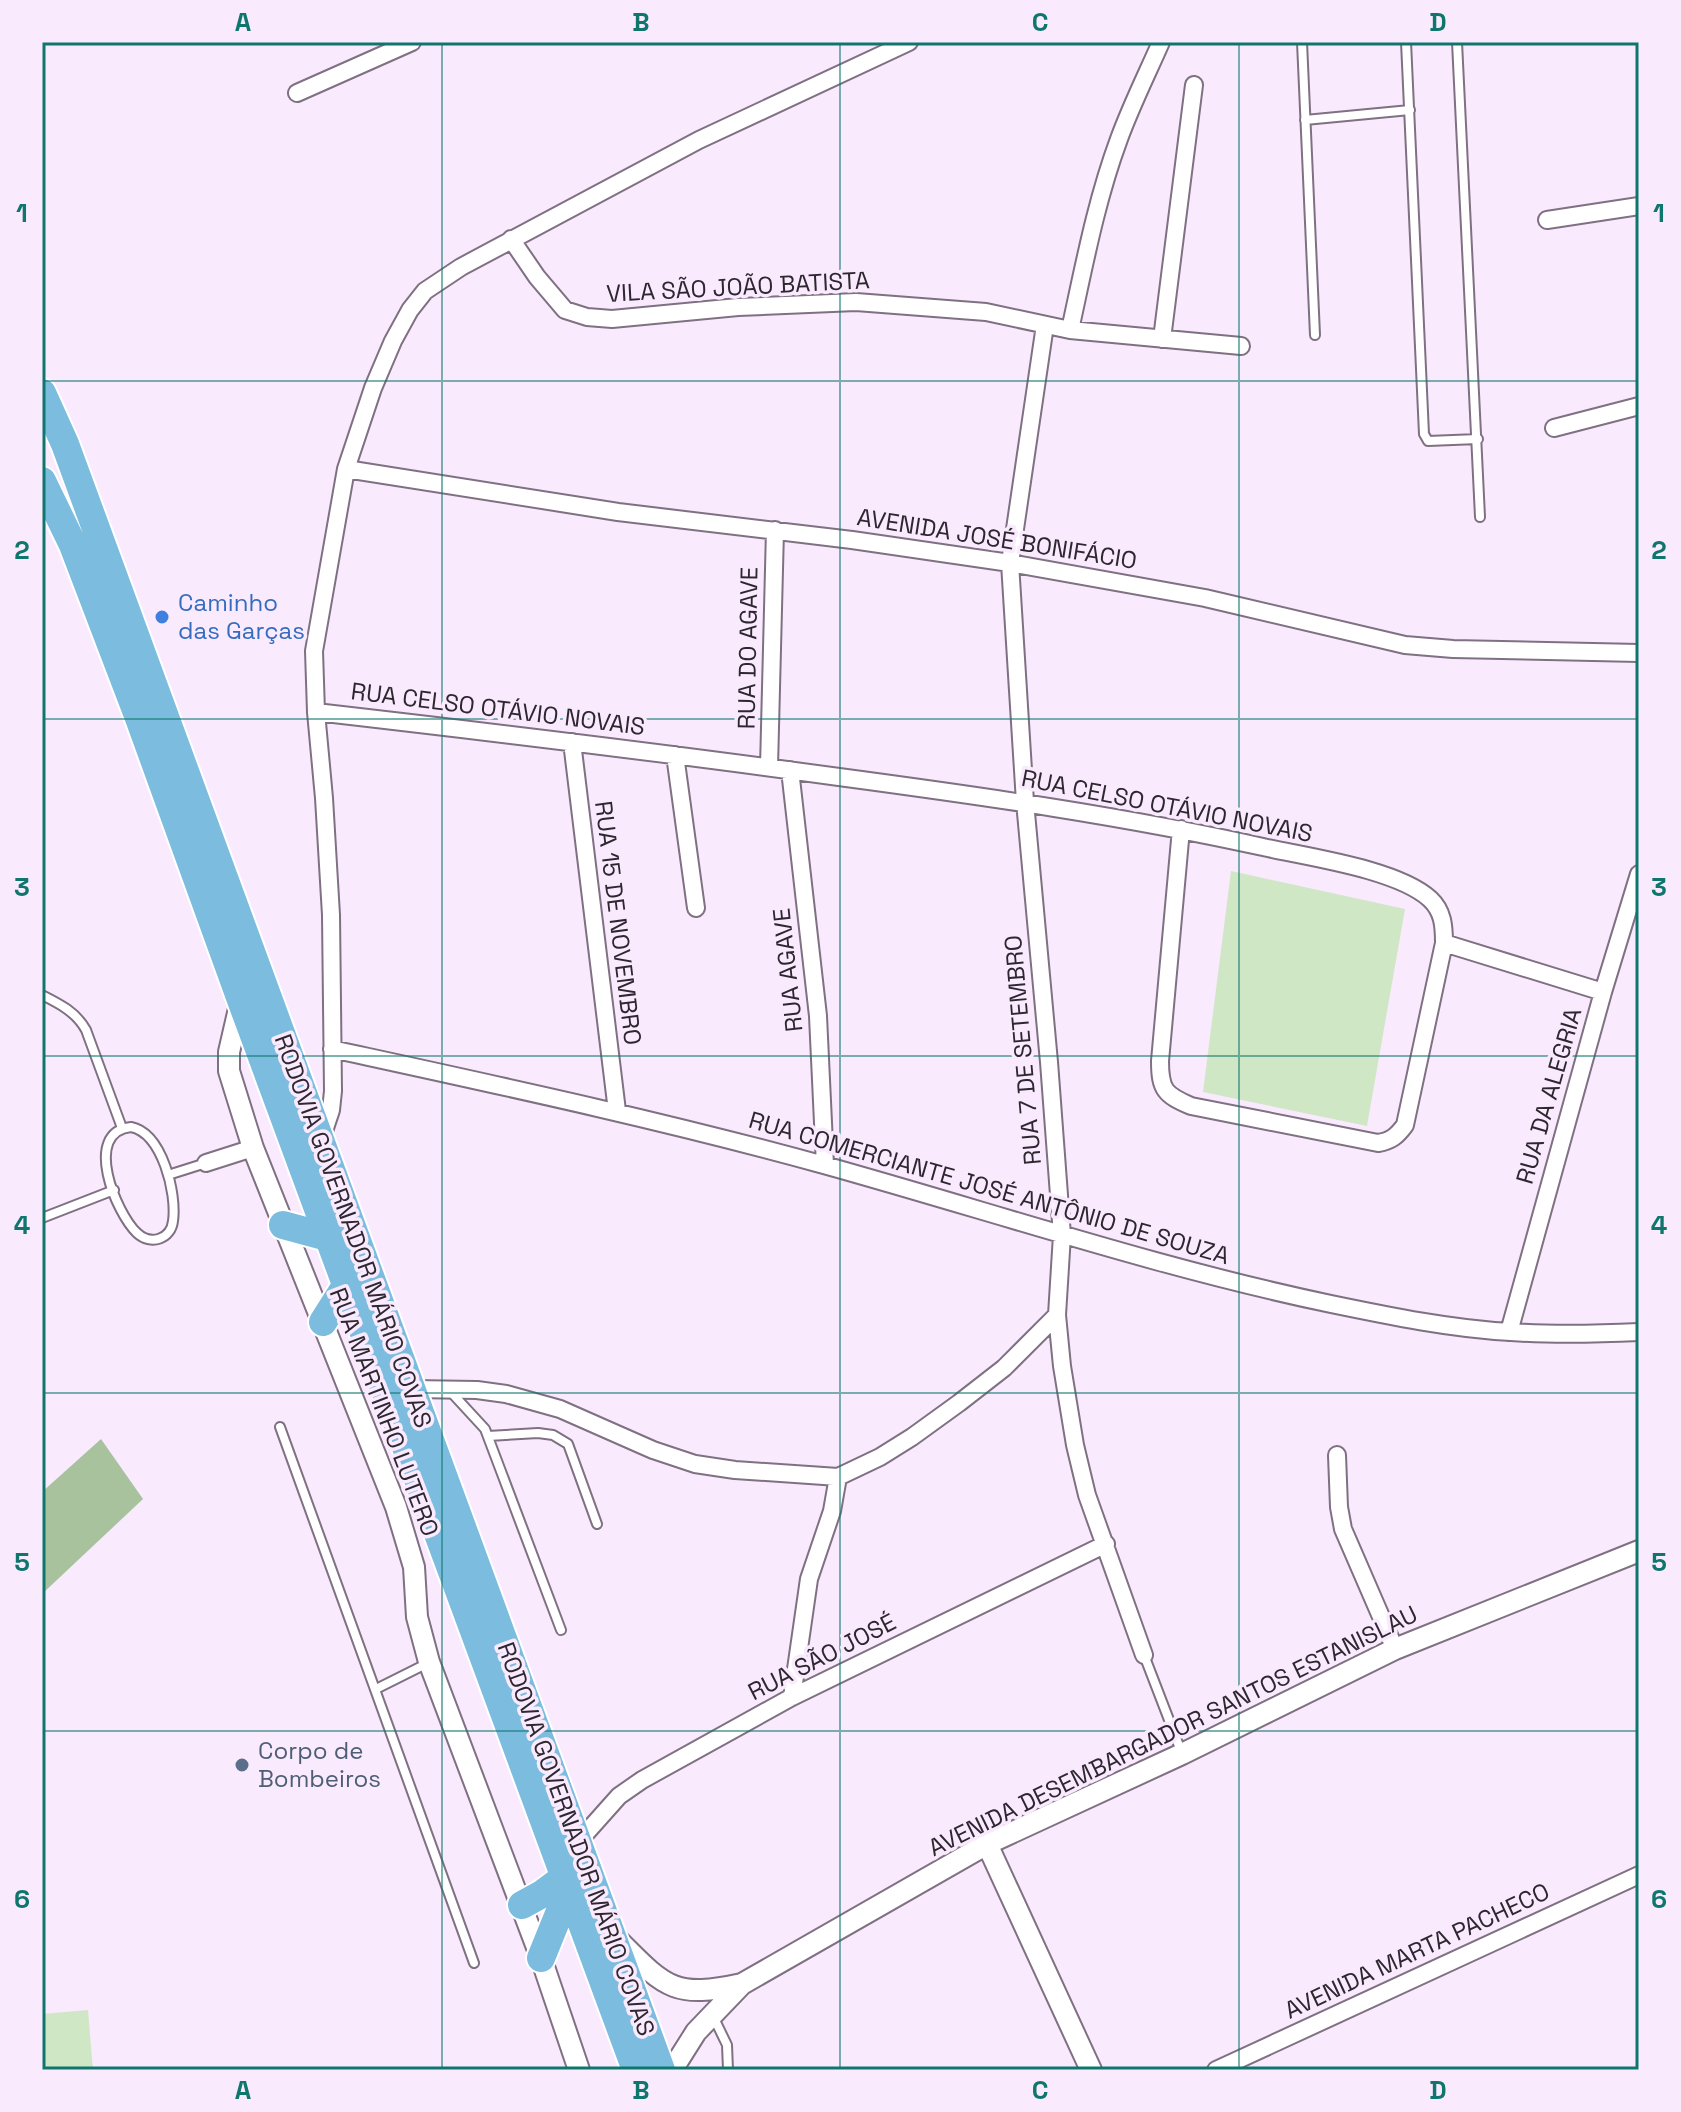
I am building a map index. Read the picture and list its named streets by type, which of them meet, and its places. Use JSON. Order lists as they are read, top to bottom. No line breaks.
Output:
{"streets":{"highway":["RODOVIA GOVERNADOR MÁRIO COVAS"],"street":["VILA SÃO JOÃO BATISTA","AVENIDA JOSÉ BONIFÁCIO","RUA DO AGAVE","RUA CELSO OTÁVIO NOVAIS","RUA 15 DE NOVEMBRO","RUA AGAVE","RUA 7 DE SETEMBRO","RUA DA ALEGRIA","RUA COMERCIANTE JOSÉ ANTÔNIO DE SOUZA","RUA MARTINHO LUTERO","RUA SÃO JOSÉ","AVENIDA DESEMBARGADOR SANTOS ESTANISLAU","AVENIDA MARTA PACHECO"]},"crossings":[["VILA SÃO JOÃO BATISTA","RUA 7 DE SETEMBRO"],["AVENIDA JOSÉ BONIFÁCIO","RUA DO AGAVE"],["AVENIDA JOSÉ BONIFÁCIO","RUA 7 DE SETEMBRO"],["RUA DO AGAVE","RUA CELSO OTÁVIO NOVAIS"],["RUA CELSO OTÁVIO NOVAIS","RUA 15 DE NOVEMBRO"],["RUA CELSO OTÁVIO NOVAIS","RUA AGAVE"],["RUA CELSO OTÁVIO NOVAIS","RUA 7 DE SETEMBRO"],["RUA 15 DE NOVEMBRO","RUA COMERCIANTE JOSÉ ANTÔNIO DE SOUZA"],["RUA AGAVE","RUA COMERCIANTE JOSÉ ANTÔNIO DE SOUZA"],["RUA 7 DE SETEMBRO","RUA COMERCIANTE JOSÉ ANTÔNIO DE SOUZA"],["RUA 7 DE SETEMBRO","RUA SÃO JOSÉ"],["RUA 7 DE SETEMBRO","AVENIDA DESEMBARGADOR SANTOS ESTANISLAU"],["RUA DA ALEGRIA","RUA COMERCIANTE JOSÉ ANTÔNIO DE SOUZA"],["RODOVIA GOVERNADOR MÁRIO COVAS","RUA MARTINHO LUTERO"],["RODOVIA GOVERNADOR MÁRIO COVAS","RUA SÃO JOSÉ"],["RODOVIA GOVERNADOR MÁRIO COVAS","AVENIDA DESEMBARGADOR SANTOS ESTANISLAU"]],"places":["Caminho das Garças","Corpo de Bombeiros"],"grid":{"columns":["A","B","C","D"],"rows":["1","2","3","4","5","6"]}}
